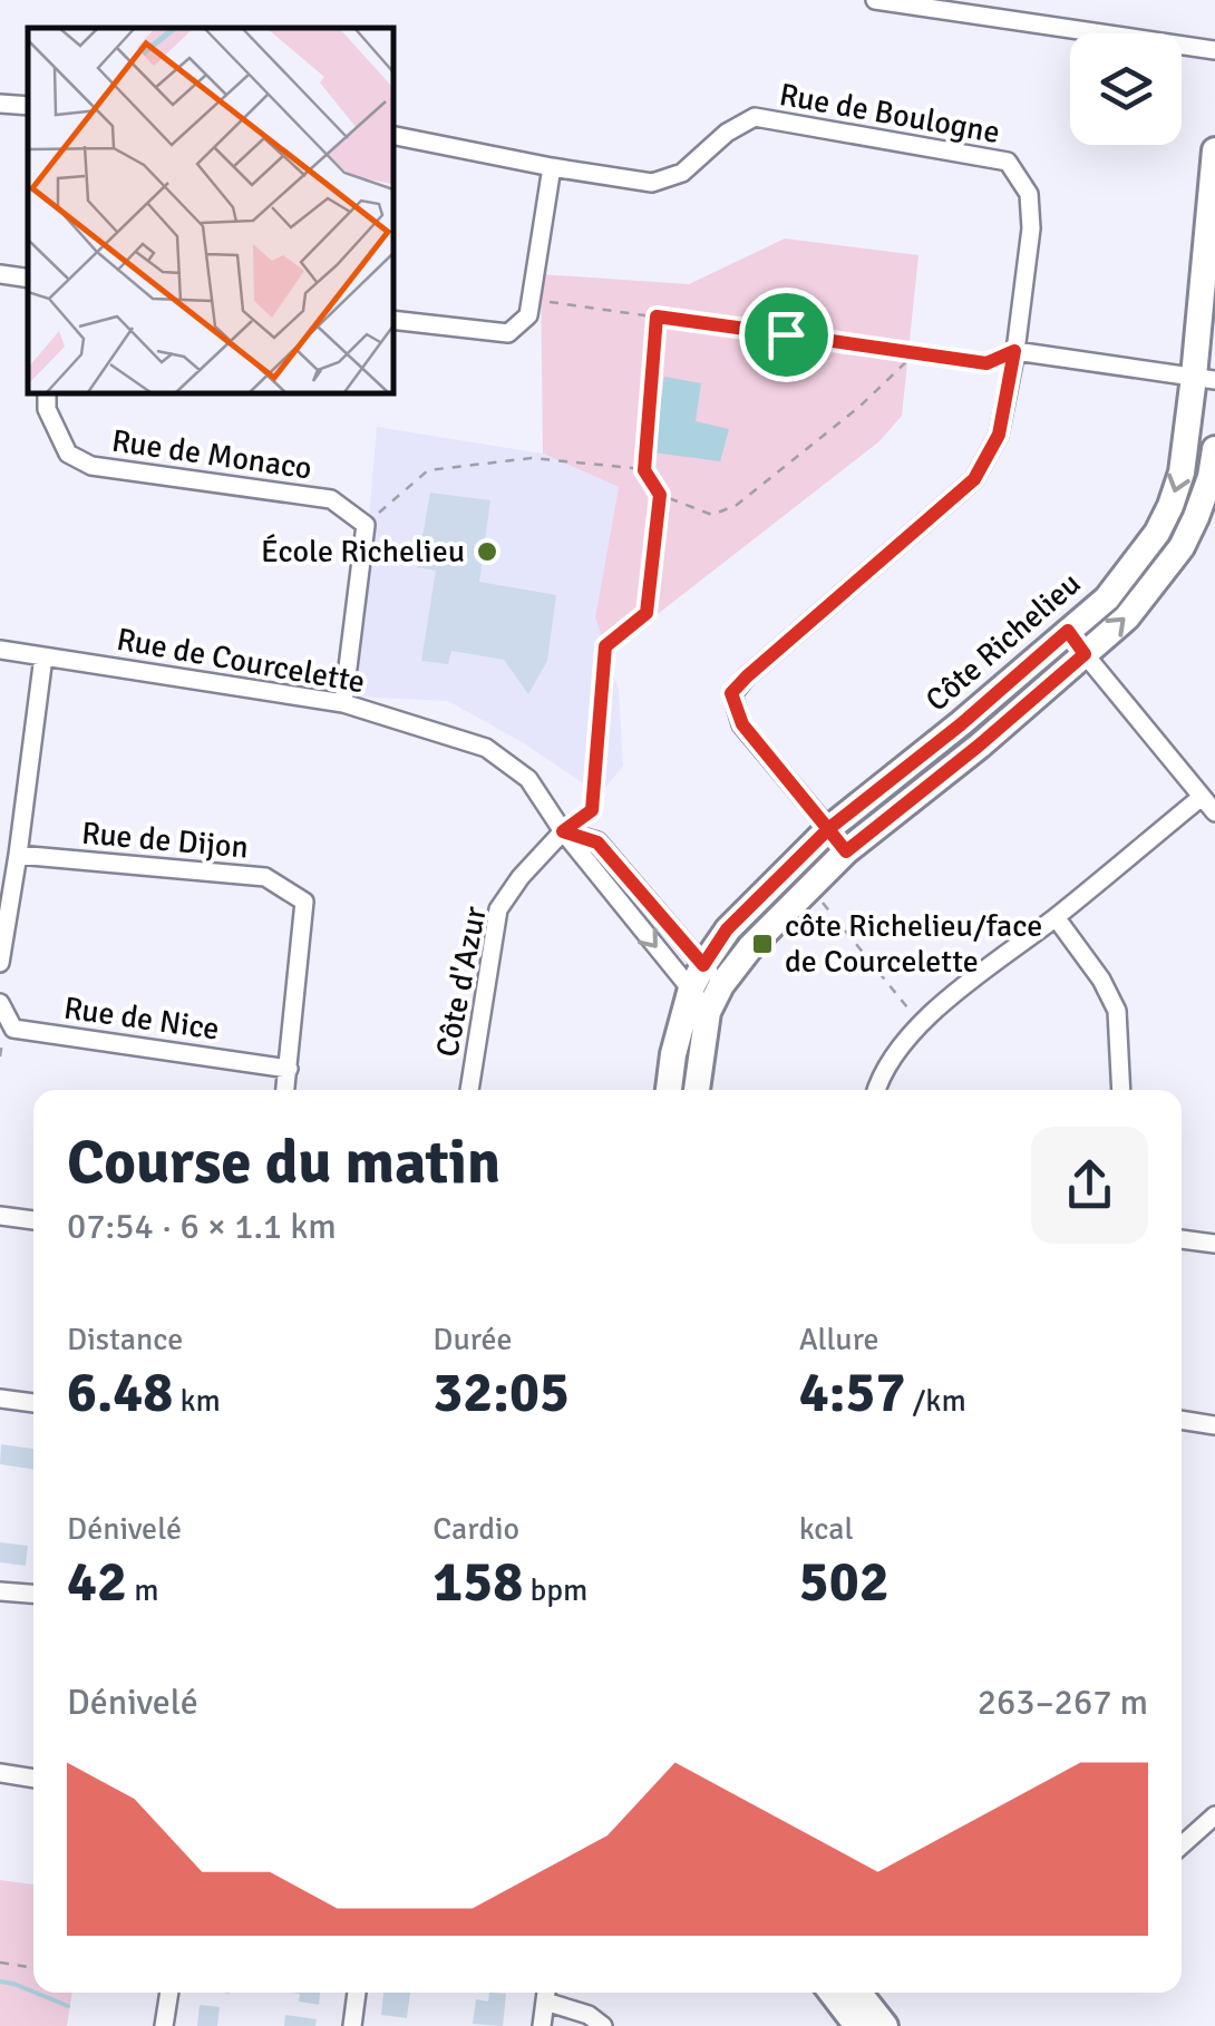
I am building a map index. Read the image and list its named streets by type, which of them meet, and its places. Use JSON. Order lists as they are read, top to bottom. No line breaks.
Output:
{"streets":{"street":["Rue de Boulogne","Rue de Monaco","Côte Richelieu","Rue de Courcelette","Rue de Dijon","Côte d'Azur","Rue de Nice"]},"crossings":[["Rue de Boulogne","Côte Richelieu"],["Côte Richelieu","Rue de Courcelette"],["Rue de Courcelette","Côte d'Azur"],["Rue de Dijon","Rue de Nice"]],"places":{"other":["École Richelieu"],"transit":["côte Richelieu/face de Courcelette"]},"page":{"heading":["Course du matin","07:54 · 6 × 1.1 km"],"stats":[["Distance","6.48 km"],["Durée","32:05"],["Allure","4:57 /km"],["Dénivelé","42 m"],["Cardio","158 bpm"],["kcal","502"]],"chart":["Dénivelé","263–267 m"]}}
